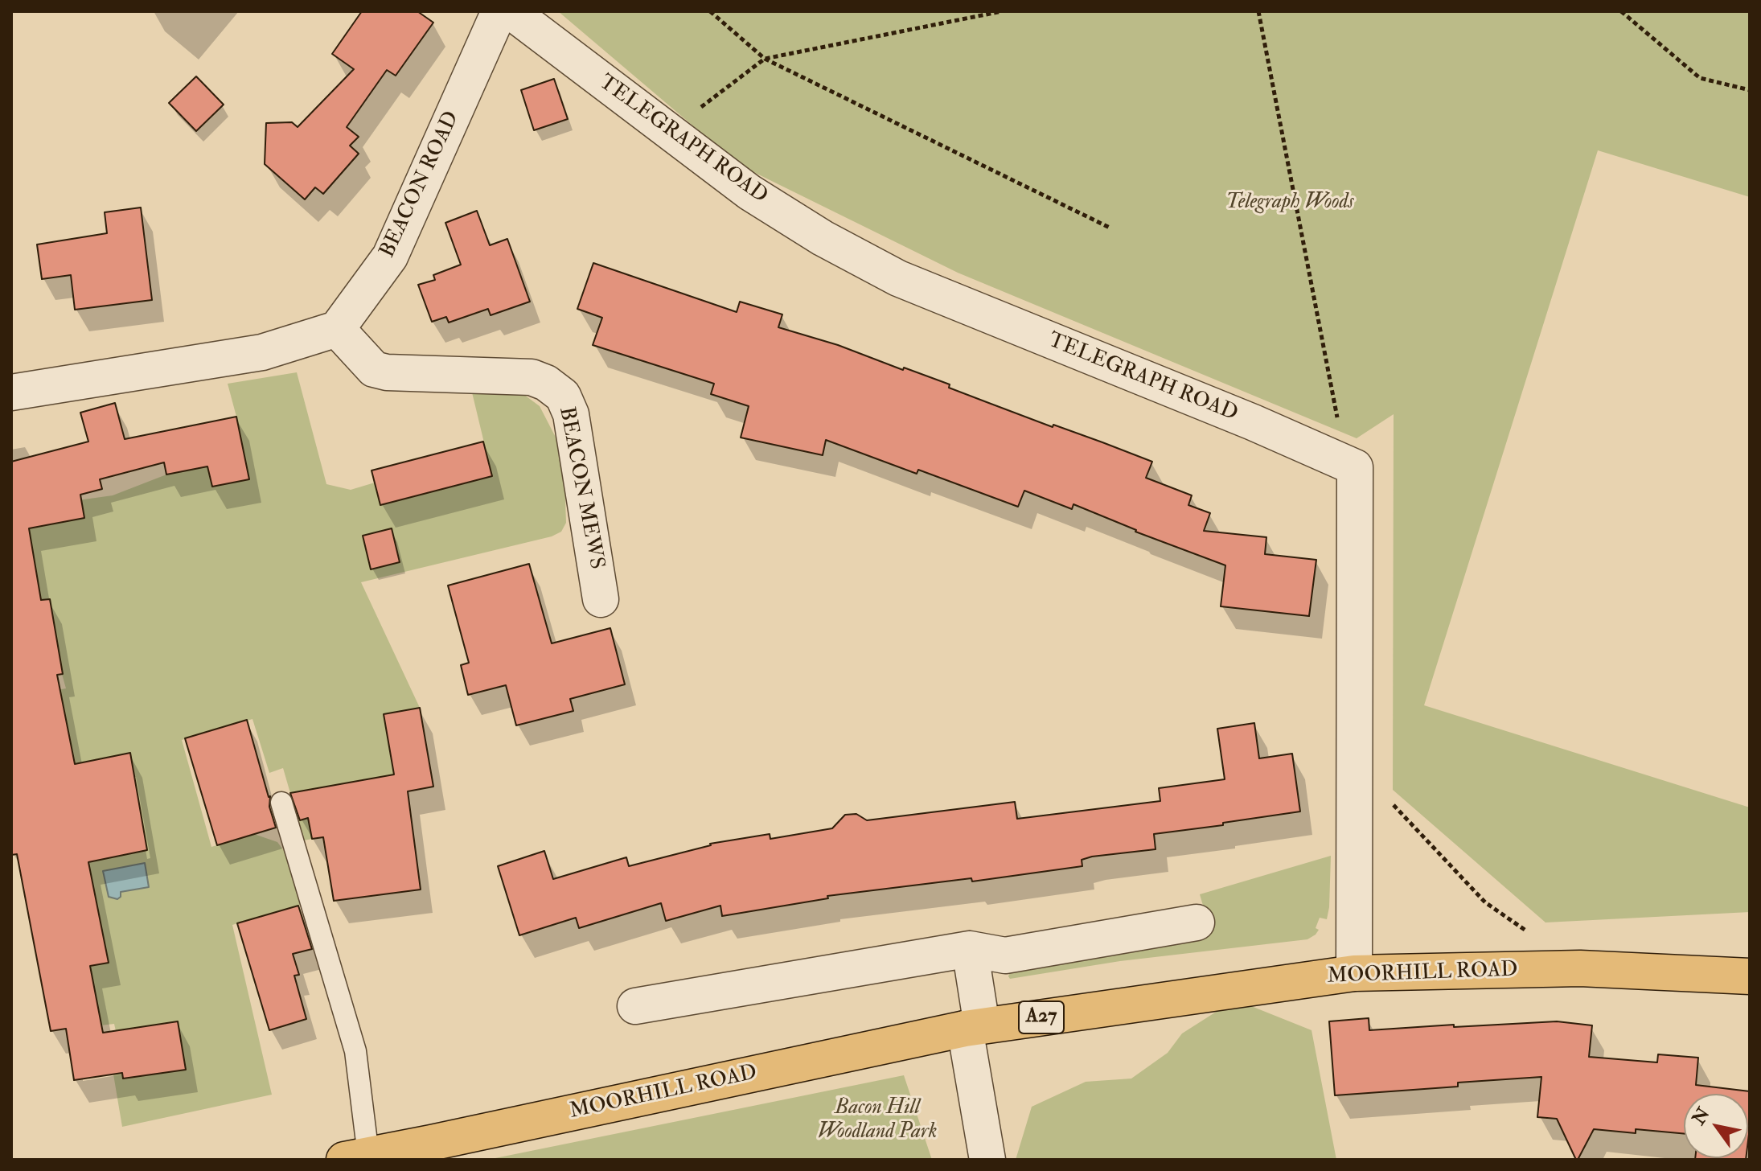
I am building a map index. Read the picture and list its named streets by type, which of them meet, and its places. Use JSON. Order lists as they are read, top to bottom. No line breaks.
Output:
{"streets":{"main road":["MOORHILL ROAD","A27"],"street":["TELEGRAPH ROAD","BEACON ROAD","BEACON MEWS"]},"crossings":[["BEACON ROAD","BEACON MEWS"]],"parks":["Telegraph Woods","Bacon Hill Woodland Park"],"north":"top left"}
